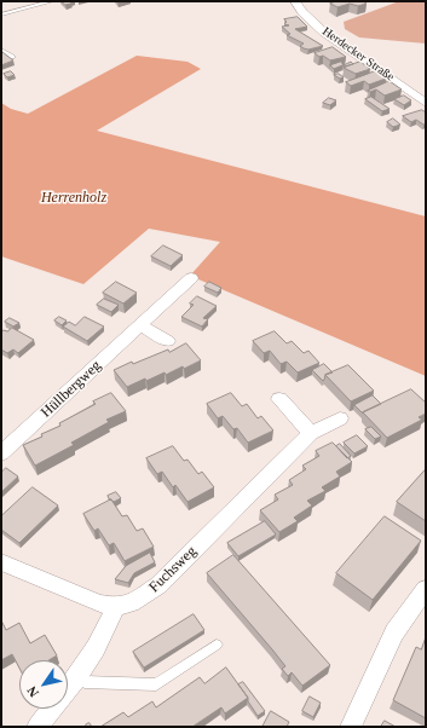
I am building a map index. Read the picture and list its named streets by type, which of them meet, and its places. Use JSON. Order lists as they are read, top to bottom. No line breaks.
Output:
{"streets":{"street":["Herdecker Straße","Hüllbergweg","Fuchsweg"]},"parks":["Herrenholz"],"north":"bottom left"}
